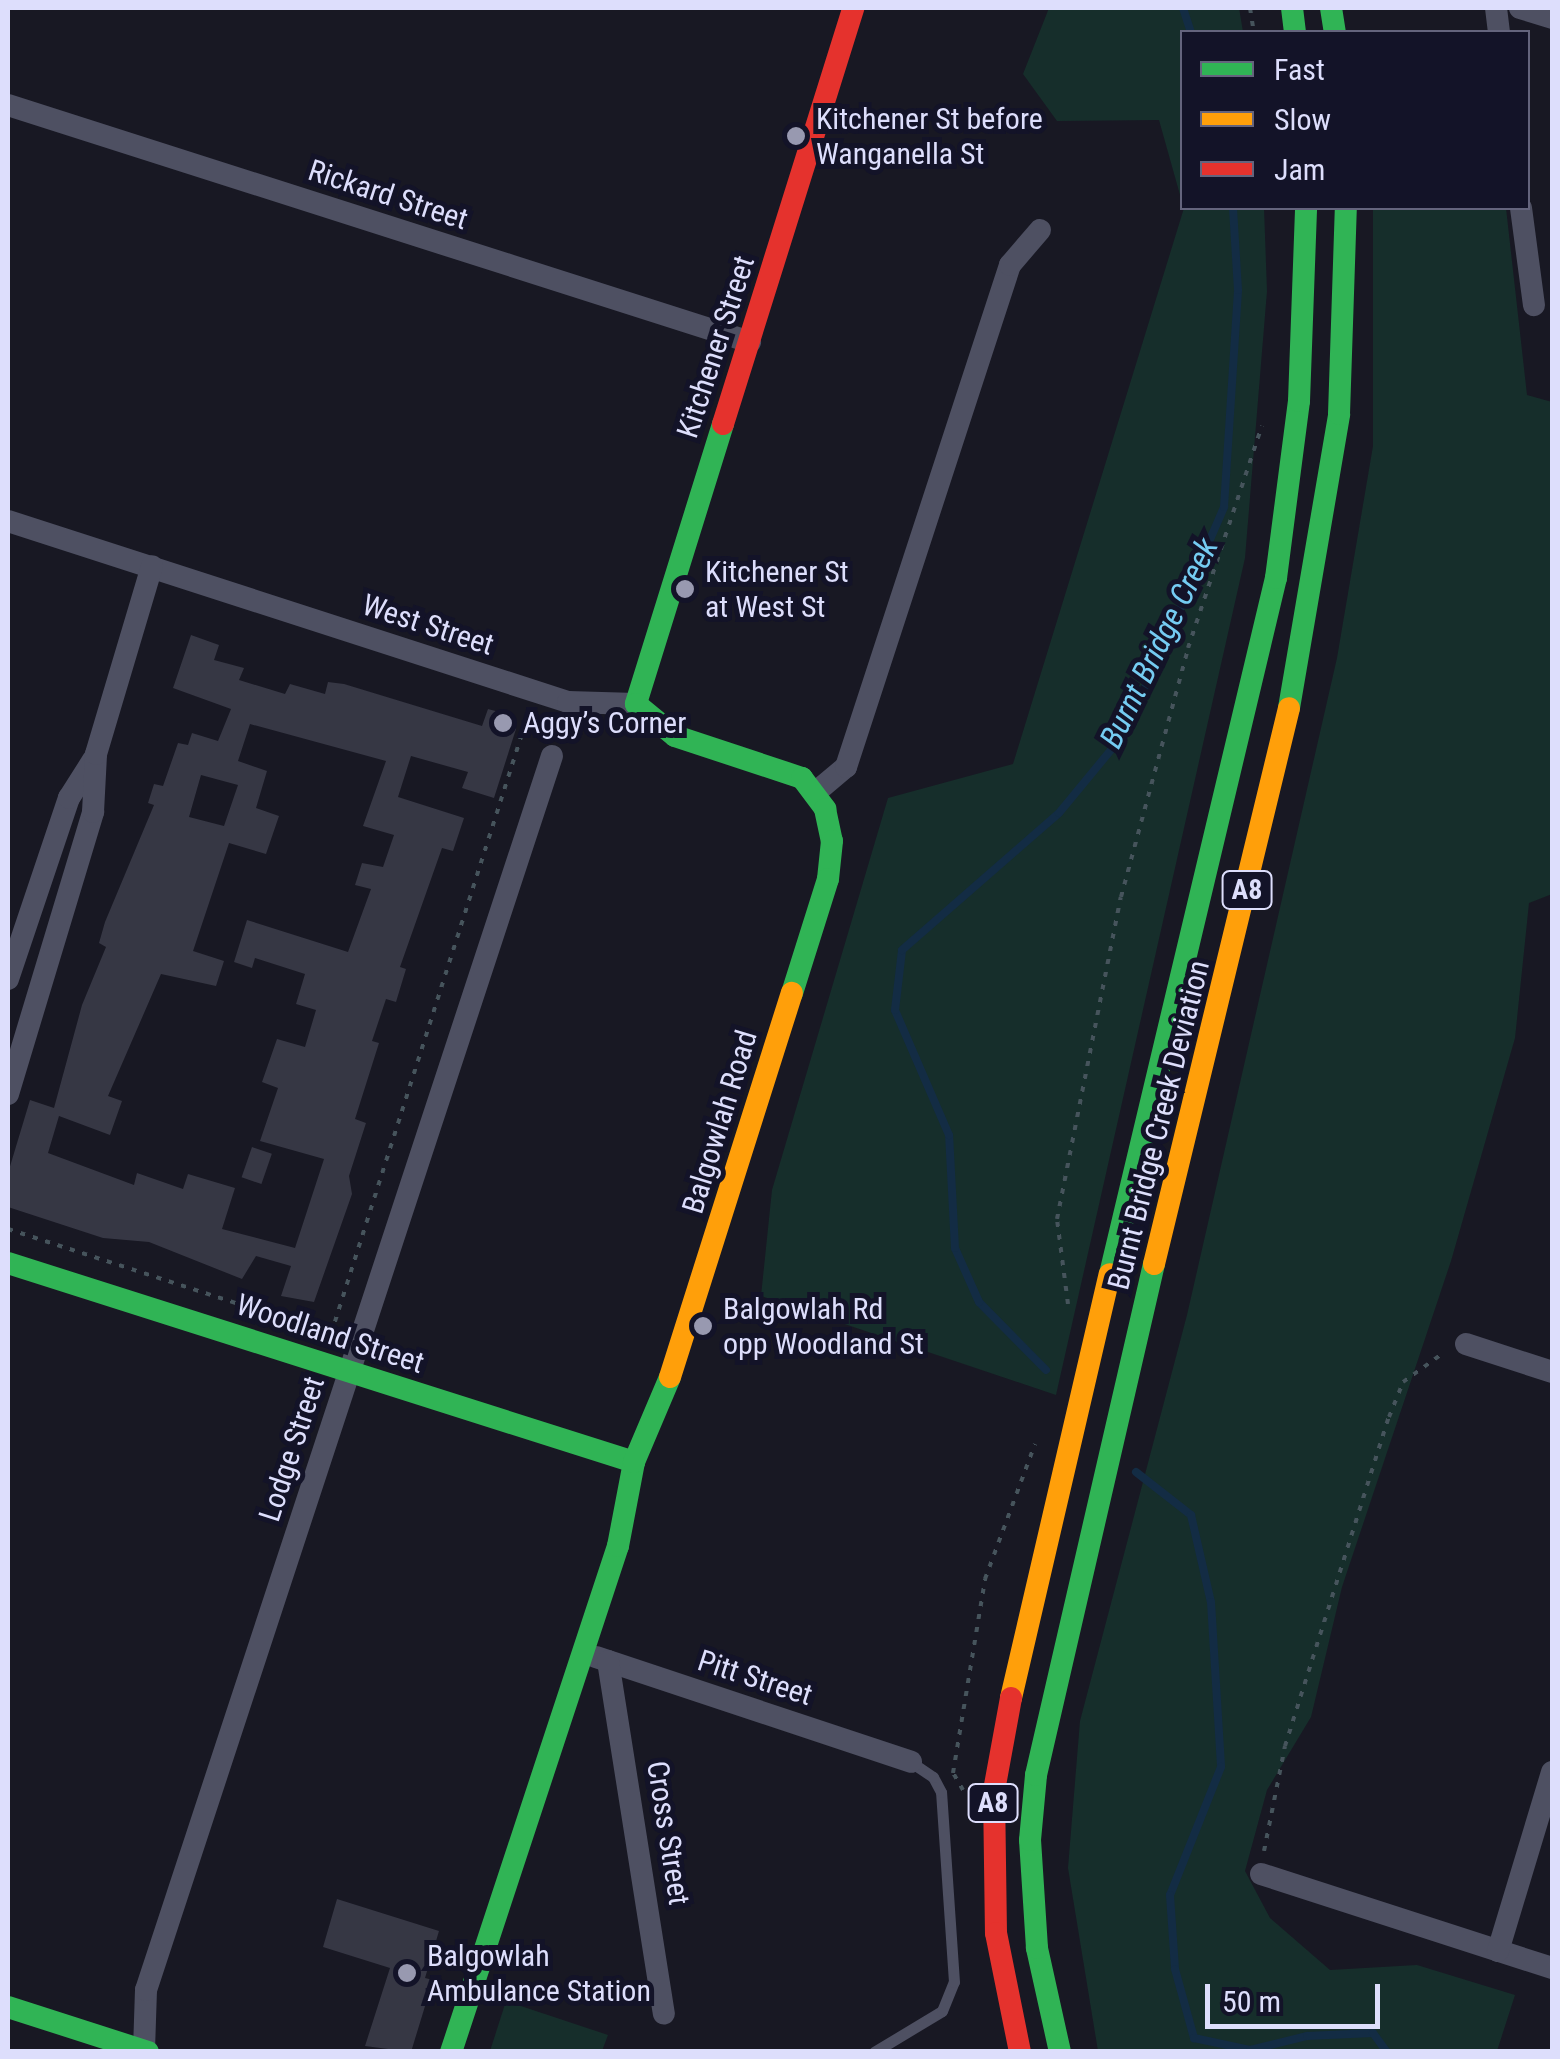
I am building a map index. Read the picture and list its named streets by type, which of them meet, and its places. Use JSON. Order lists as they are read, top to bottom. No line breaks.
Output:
{"streets":{"main road":["Kitchener Street","A8","Balgowlah Road","Burnt Bridge Creek Deviation","Woodland Street"],"street":["Rickard Street","West Street","Lodge Street","Pitt Street","Cross Street"]},"crossings":[["Rickard Street","Kitchener Street"],["Kitchener Street","West Street"],["Balgowlah Road","Woodland Street"],["Balgowlah Road","Pitt Street"],["Woodland Street","Lodge Street"],["Pitt Street","Cross Street"]],"water":["Burnt Bridge Creek"],"places":["Kitchener St before Wanganella St","Kitchener St at West St","Aggy’s Corner","Balgowlah Rd opp Woodland St","Balgowlah Ambulance Station"],"legend":["Fast","Slow","Jam"],"scale_bar":"50 m"}
